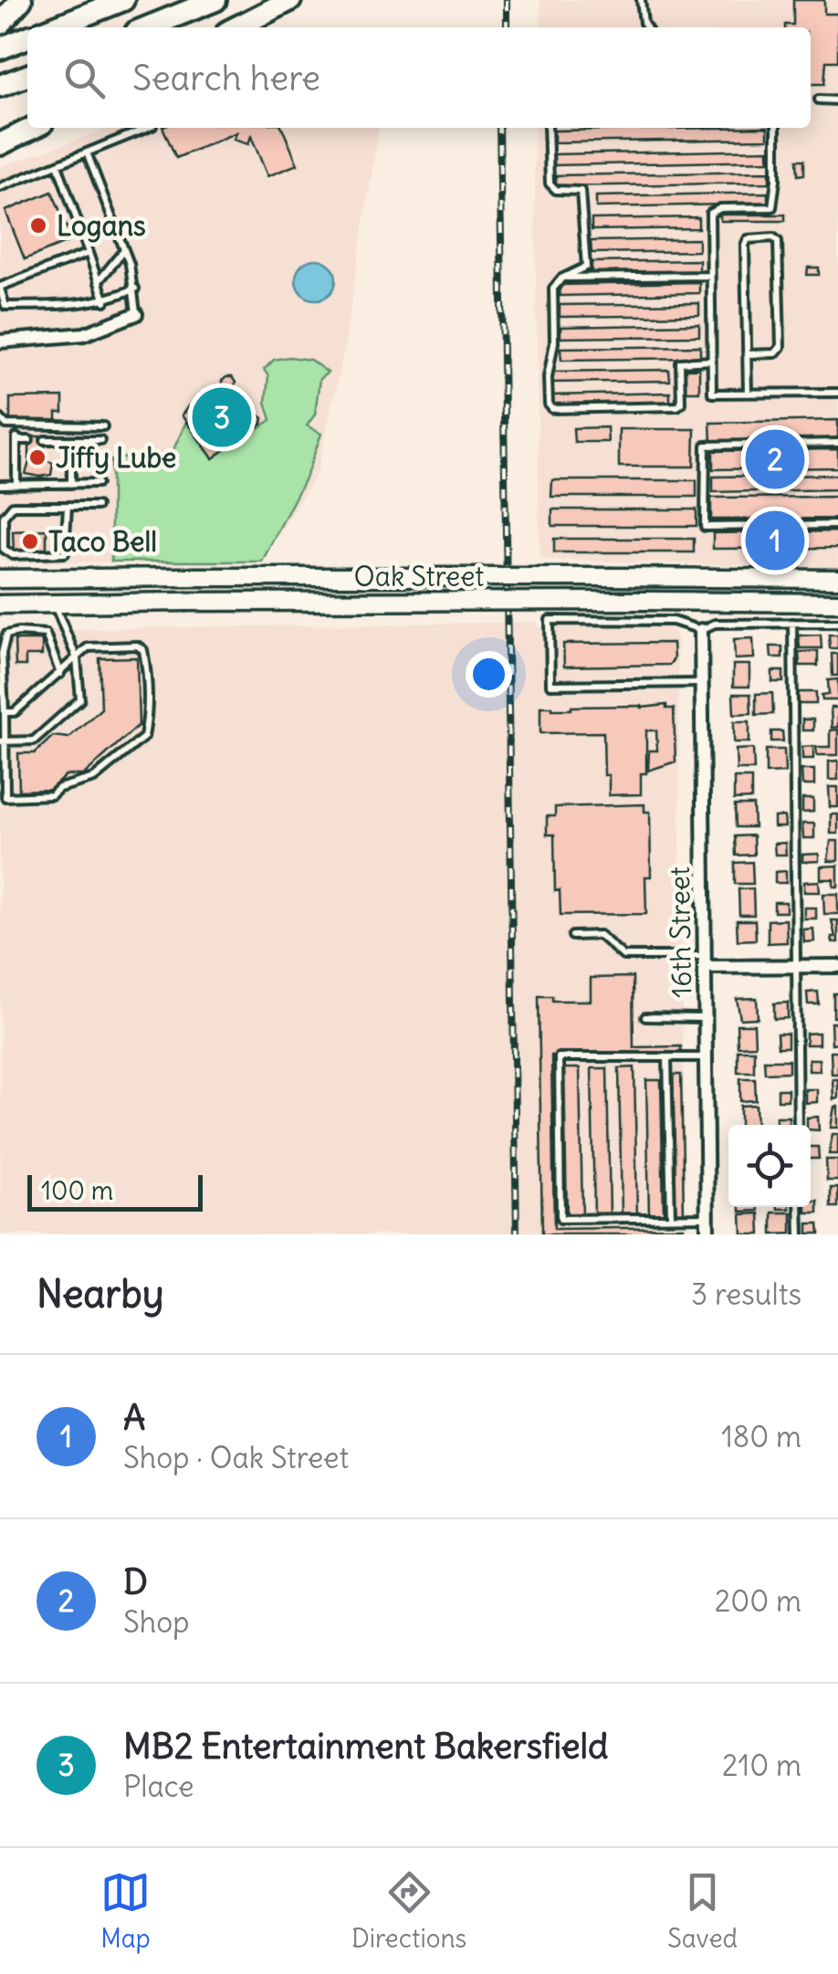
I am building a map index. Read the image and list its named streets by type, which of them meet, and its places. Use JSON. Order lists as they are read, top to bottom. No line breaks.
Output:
{"streets":{"main road":["Oak Street"],"street":["16th Street"]},"places":["Logans","Jiffy Lube","Taco Bell"],"scale_bar":"100 m","page":{"search":"Search here","pins":["3","2","1"],"scale":"100 m","heading":["Nearby","3 results"],"list":[{"mark":"1","name":"A","note":"Shop · Oak Street","value":"180 m"},{"mark":"2","name":"D","note":"Shop","value":"200 m"},{"mark":"3","name":"MB2 Entertainment Bakersfield","note":"Place","value":"210 m"}],"nav":["Map","Directions","Saved"]}}
